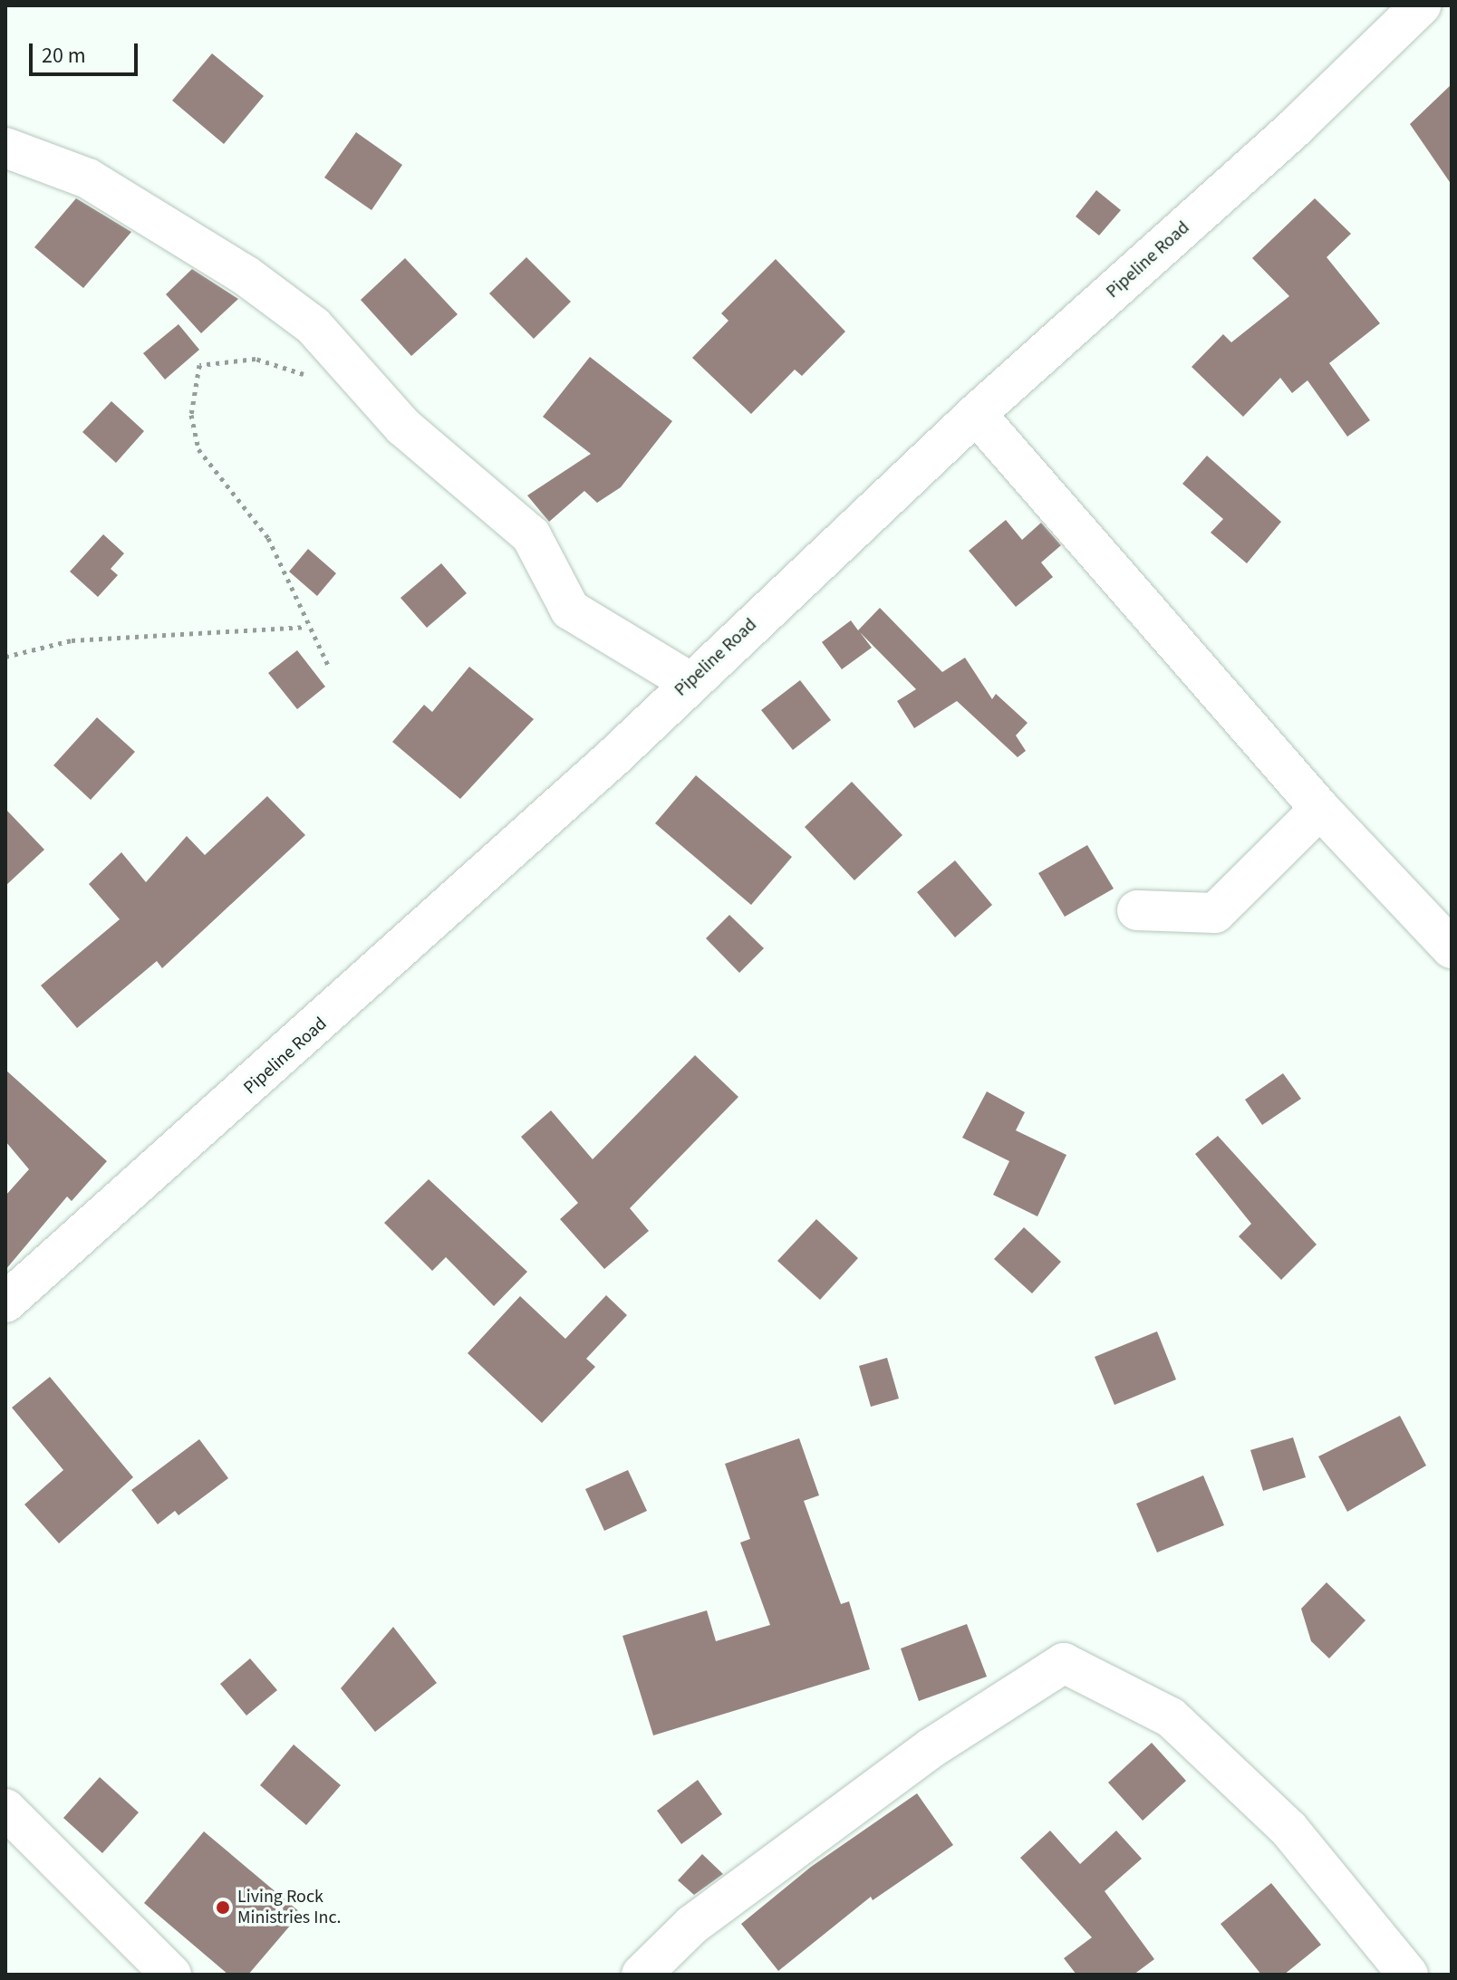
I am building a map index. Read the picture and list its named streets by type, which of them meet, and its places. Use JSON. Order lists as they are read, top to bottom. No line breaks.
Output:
{"streets":{"street":["Pipeline Road"]},"places":["Living Rock Ministries Inc."],"scale_bar":"20 m"}
